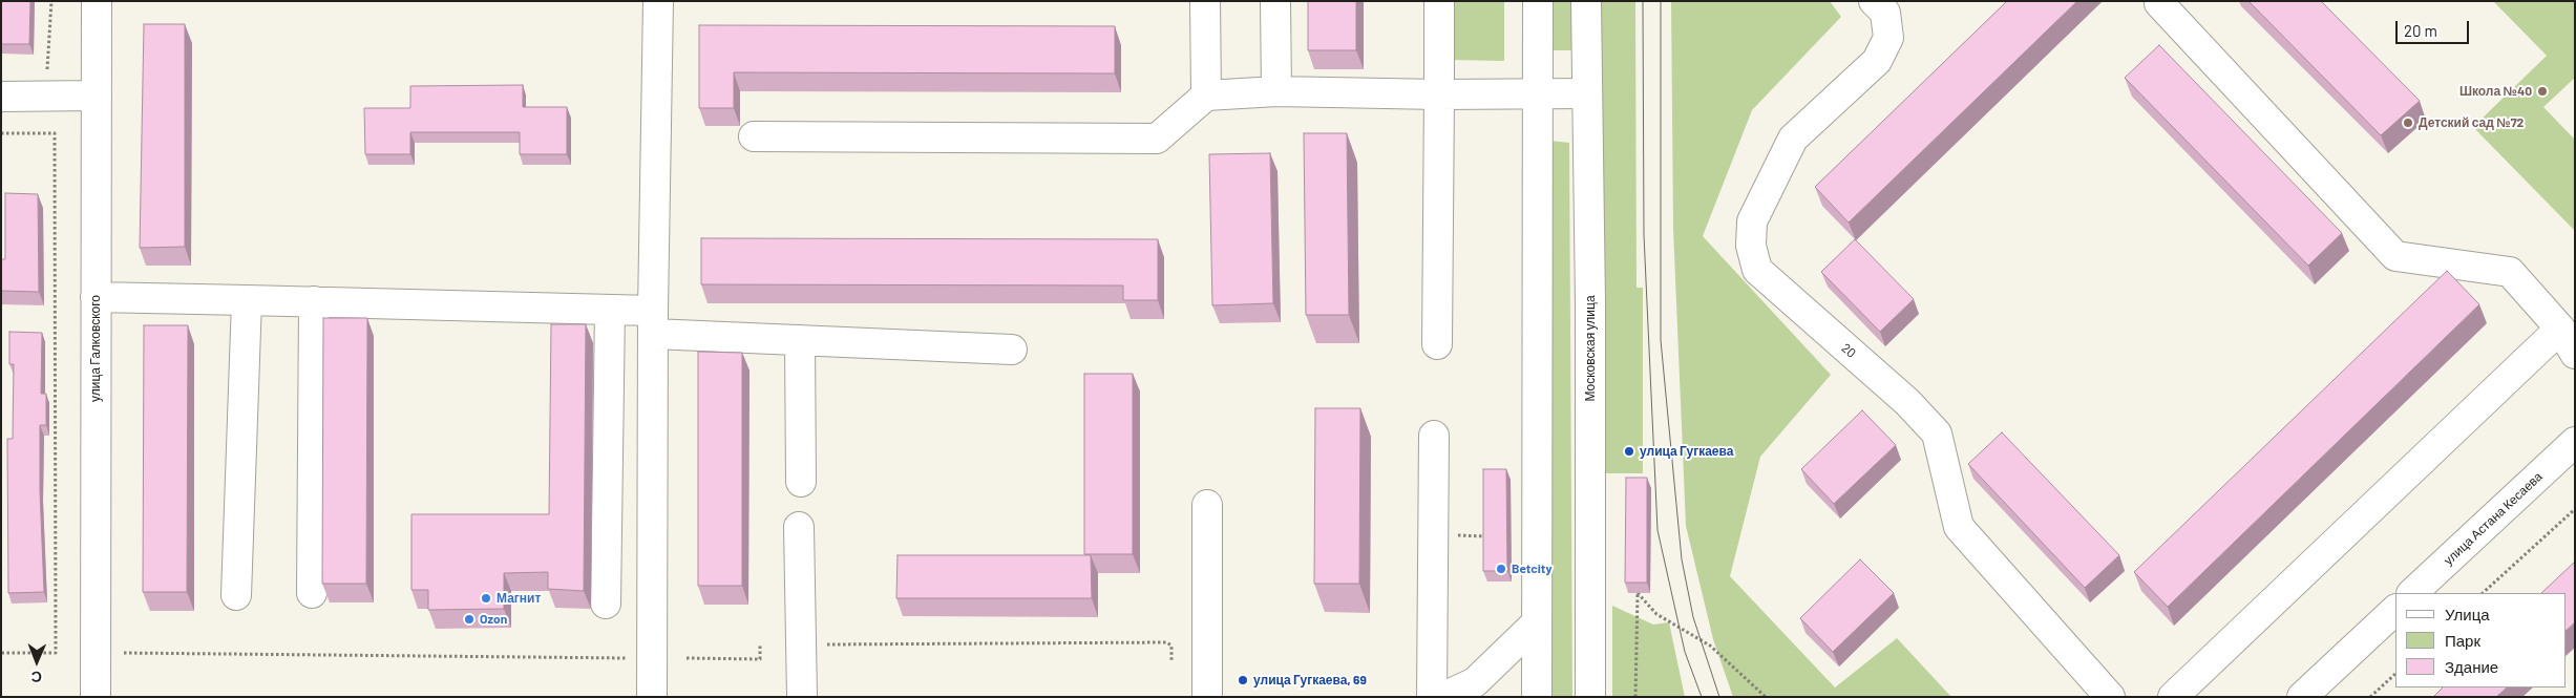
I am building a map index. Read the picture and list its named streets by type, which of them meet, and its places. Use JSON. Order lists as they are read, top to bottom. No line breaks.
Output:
{"streets":{"main road":["улица Галковского","Московская улица","20","улица Астана Кесаева"]},"places":["Школа №40","Детский сад №72","улица Гугкаева","Betcity","Магнит","Ozon","улица Гугкаева, 69"],"legend":["Улица","Парк","Здание"],"scale_bar":"20 m","north":"bottom"}
